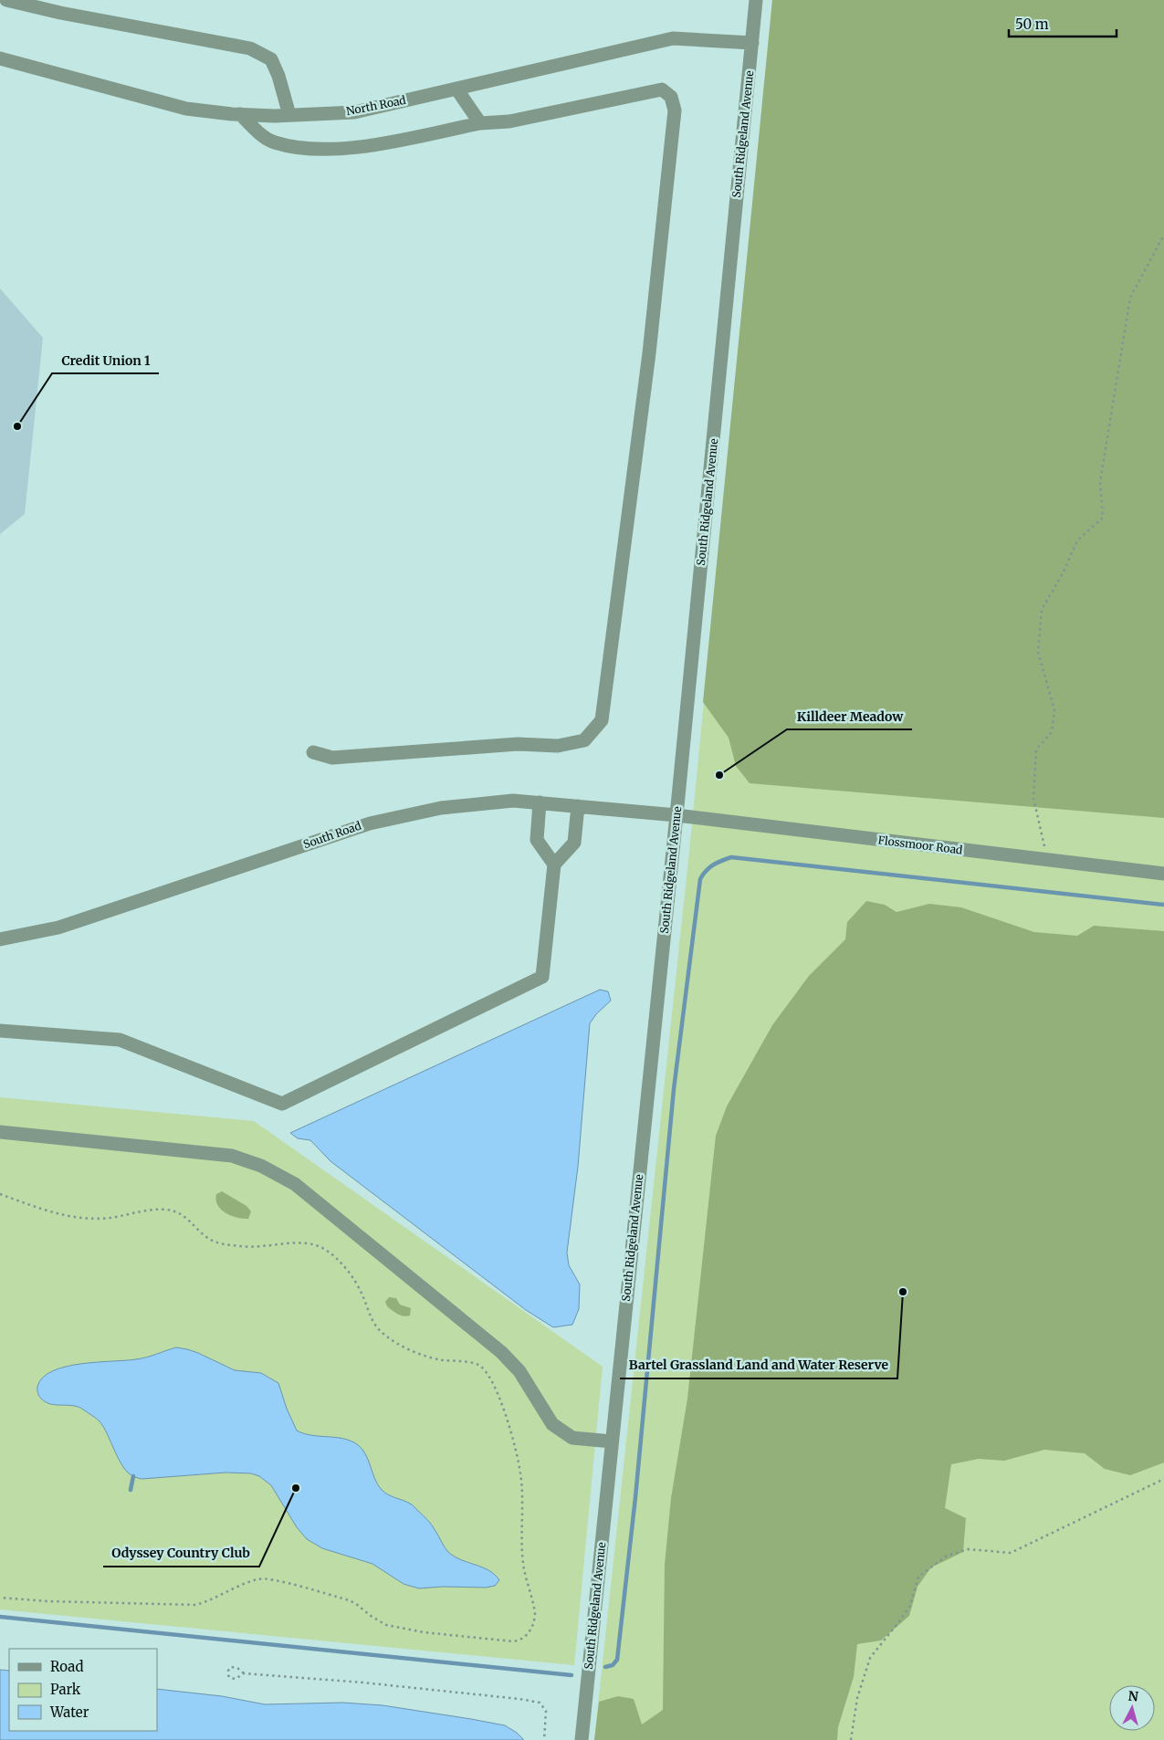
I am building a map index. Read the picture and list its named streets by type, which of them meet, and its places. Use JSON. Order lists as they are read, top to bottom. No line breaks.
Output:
{"streets":{"street":["North Road","South Ridgeland Avenue","South Road","Flossmoor Road"]},"crossings":[["North Road","South Ridgeland Avenue"],["South Ridgeland Avenue","South Road"],["South Ridgeland Avenue","Flossmoor Road"],["South Road","Flossmoor Road"]],"places":["Credit Union 1","Killdeer Meadow","Bartel Grassland Land and Water Reserve","Odyssey Country Club"],"legend":["Road","Park","Water"],"scale_bar":"50 m","north":"top"}
